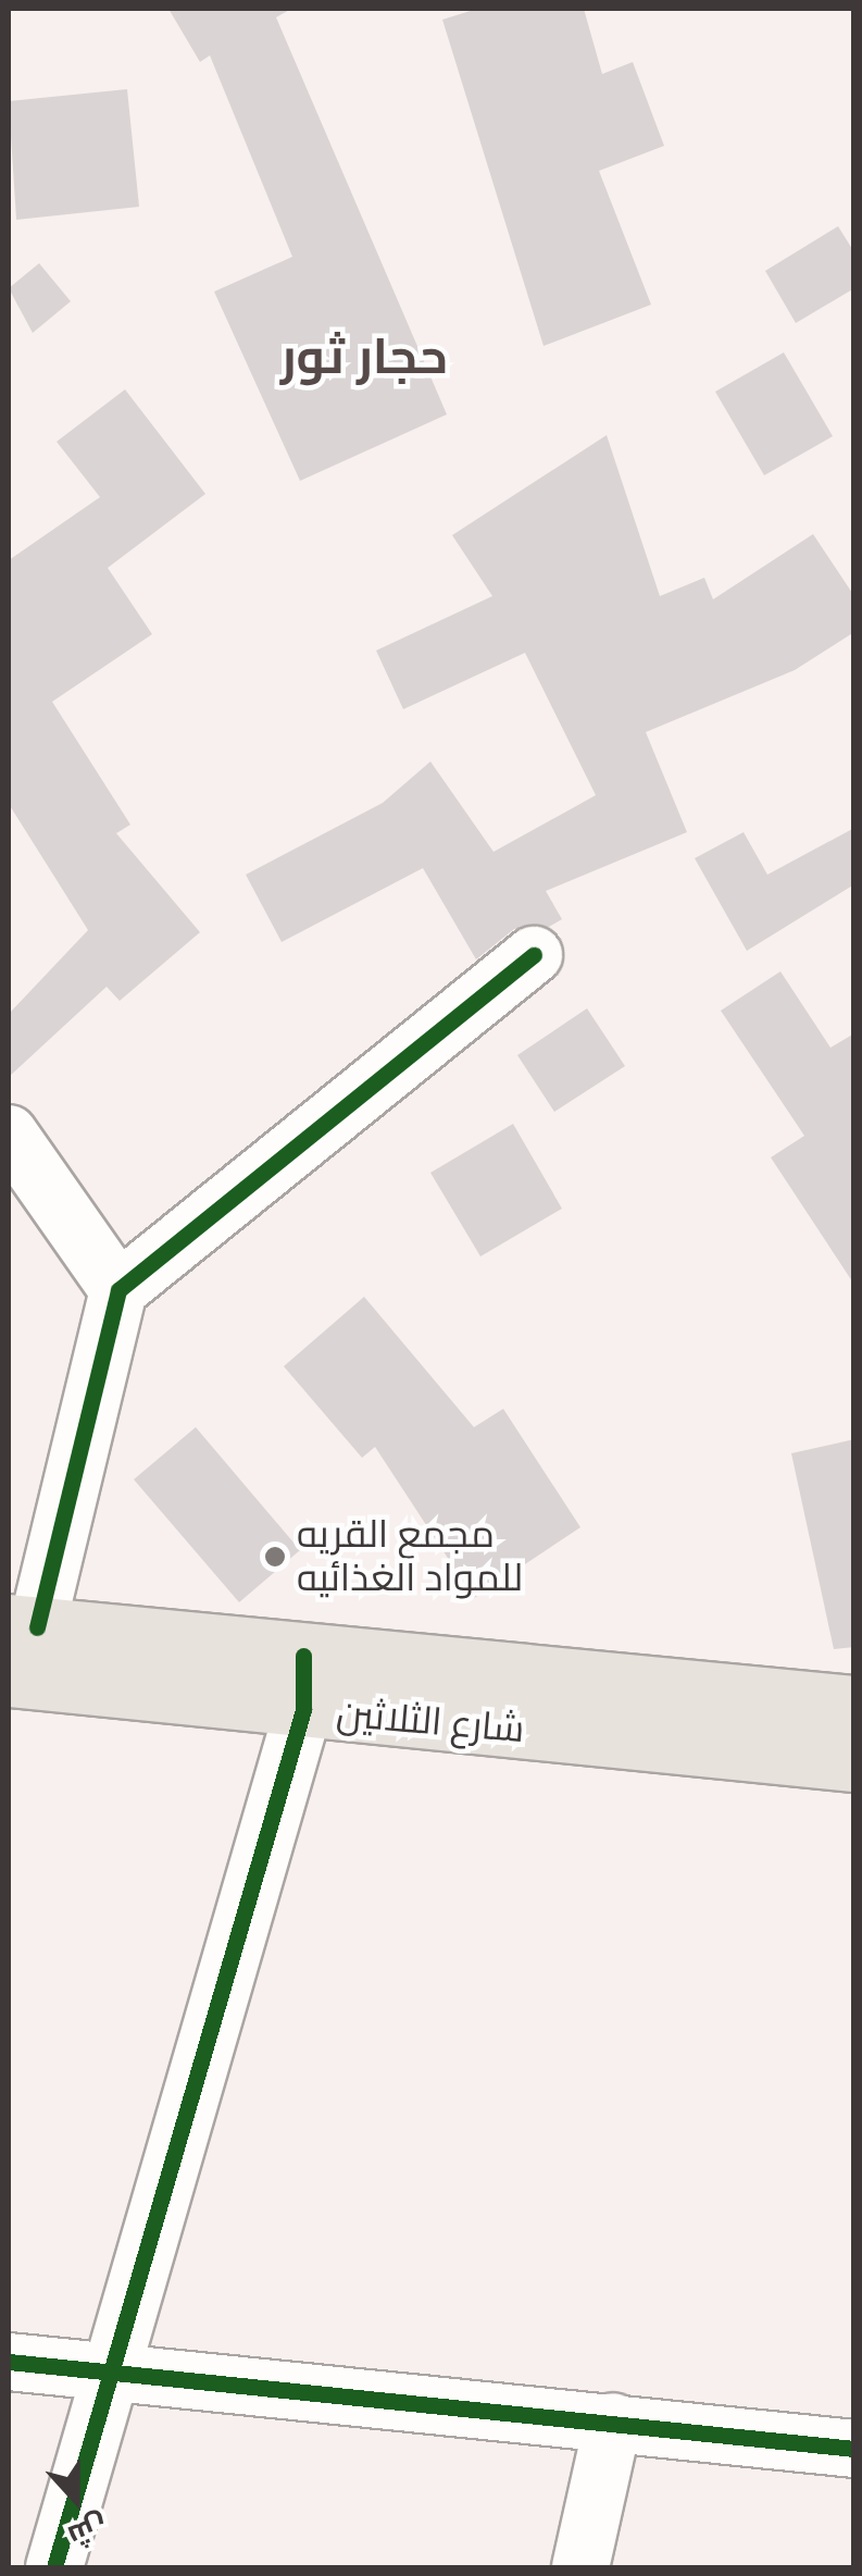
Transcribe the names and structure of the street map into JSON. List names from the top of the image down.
{
  "streets": {
    "main road": ["شارع الثلاثين"]
  },
  "districts": ["حجار ثور"],
  "places": ["مجمع القريه للمواد الغذائيه"],
  "north": "bottom"
}
